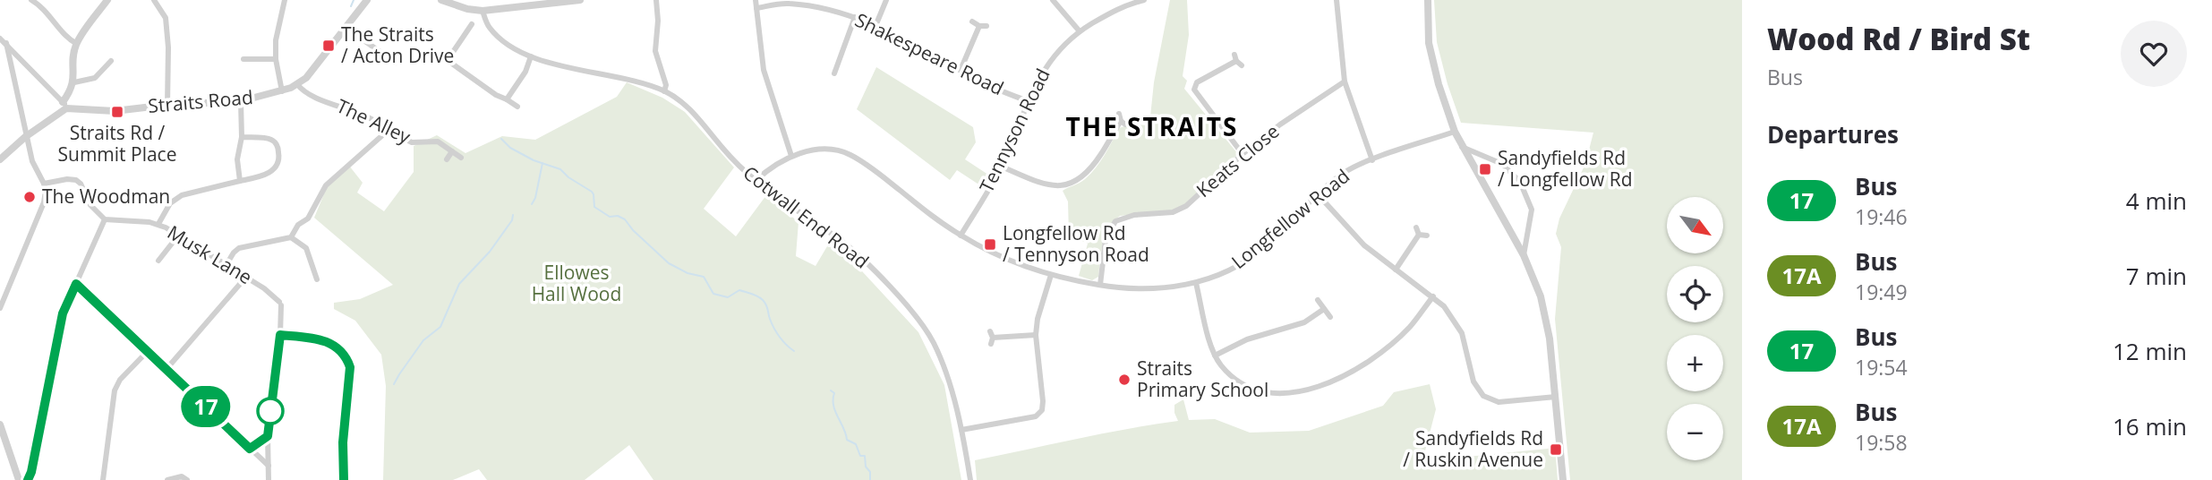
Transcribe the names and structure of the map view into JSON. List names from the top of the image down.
{
  "streets": {
    "street": [
      "Shakespeare Road",
      "Straits Road",
      "The Alley",
      "Tennyson Road",
      "Keats Close",
      "Cotwall End Road",
      "Longfellow Road",
      "Musk Lane"
    ]
  },
  "crossings": [
    ["Shakespeare Road", "Tennyson Road"],
    ["Straits Road", "The Alley"],
    ["Tennyson Road", "Longfellow Road"],
    ["Keats Close", "Longfellow Road"],
    ["Cotwall End Road", "Longfellow Road"]
  ],
  "districts": ["THE STRAITS"],
  "parks": ["Ellowes Hall Wood"],
  "places": {
    "transit": [
      "The Straits / Acton Drive",
      "Straits Rd / Summit Place",
      "Sandyfields Rd / Longfellow Rd",
      "Longfellow Rd / Tennyson Road",
      "Sandyfields Rd / Ruskin Avenue"
    ],
    "other": ["The Woodman", "Straits Primary School"]
  },
  "lines": ["bus line 17"],
  "north": "bottom right",
  "page": {
    "on_map": "17",
    "heading": [
      ["Wood Rd / Bird St", "Bus"],
      "Departures"
    ],
    "list": [
      {
        "mark": "17",
        "name": "Bus",
        "note": "19:46",
        "value": "4 min"
      },
      {
        "mark": "17A",
        "name": "Bus",
        "note": "19:49",
        "value": "7 min"
      },
      {
        "mark": "17",
        "name": "Bus",
        "note": "19:54",
        "value": "12 min"
      },
      {
        "mark": "17A",
        "name": "Bus",
        "note": "19:58",
        "value": "16 min"
      }
    ],
    "map_buttons": ["+", "−"]
  }
}
